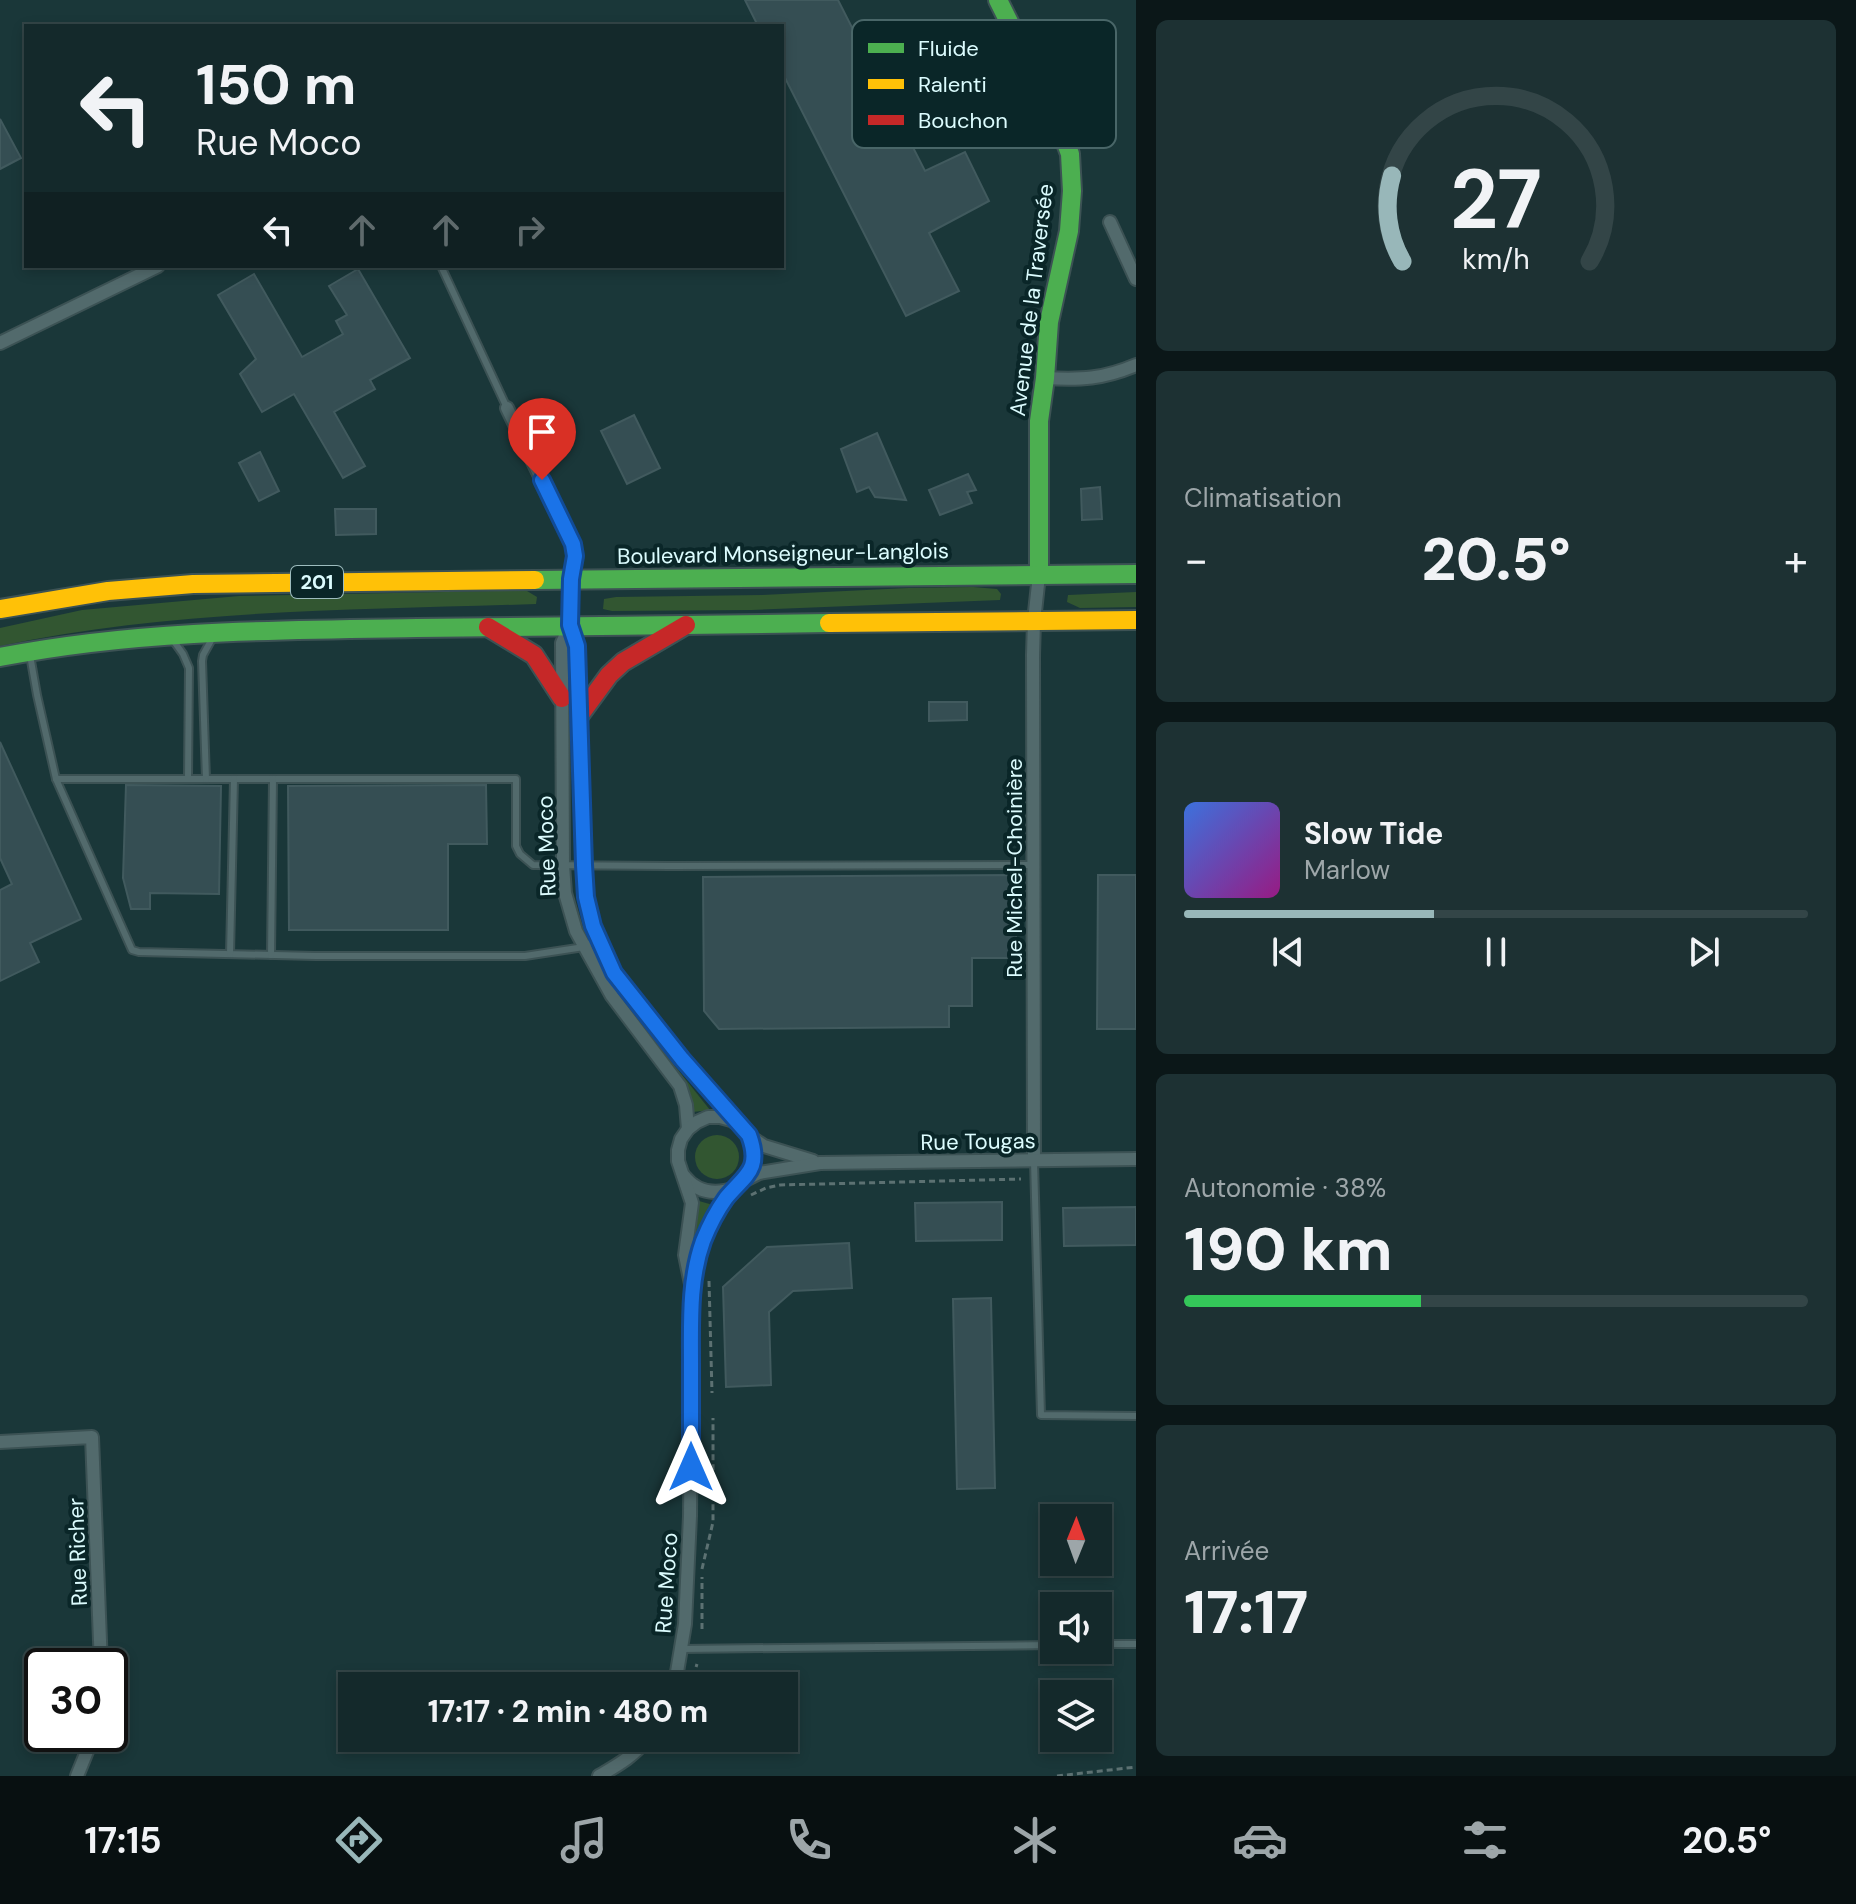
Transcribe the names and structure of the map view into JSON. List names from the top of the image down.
{
  "streets": {
    "main road": ["Avenue de la Traversée", "Boulevard Monseigneur-Langlois", "201"],
    "street": [
      "Rue Moco",
      "Rue Michel-Choinière",
      "Rue Tougas",
      "Rue Richer"
    ]
  },
  "crossings": [
    ["Avenue de la Traversée", "Boulevard Monseigneur-Langlois"],
    ["Avenue de la Traversée", "Rue Michel-Choinière"],
    ["Boulevard Monseigneur-Langlois", "Rue Moco"],
    ["Boulevard Monseigneur-Langlois", "Rue Michel-Choinière"],
    ["201", "Rue Moco"],
    ["201", "Rue Michel-Choinière"],
    ["Rue Moco", "Rue Tougas"],
    ["Rue Michel-Choinière", "Rue Tougas"]
  ],
  "legend": ["Fluide", "Ralenti", "Bouchon"],
  "north": "top",
  "page": {
    "turn": ["150 m", "Rue Moco"],
    "tile": [
      "Climatisation",
      ["Autonomie · 38%", "190 km"],
      ["Arrivée", "17:17"]
    ],
    "heat": ["−", "20.5°", "+"],
    "song": ["Slow Tide", "Marlow"],
    "limit": "30",
    "trip": "17:17 · 2 min · 480 m",
    "tabs": ["17:15", "20.5°"],
    "gauge": ["27", "km/h"]
  }
}
